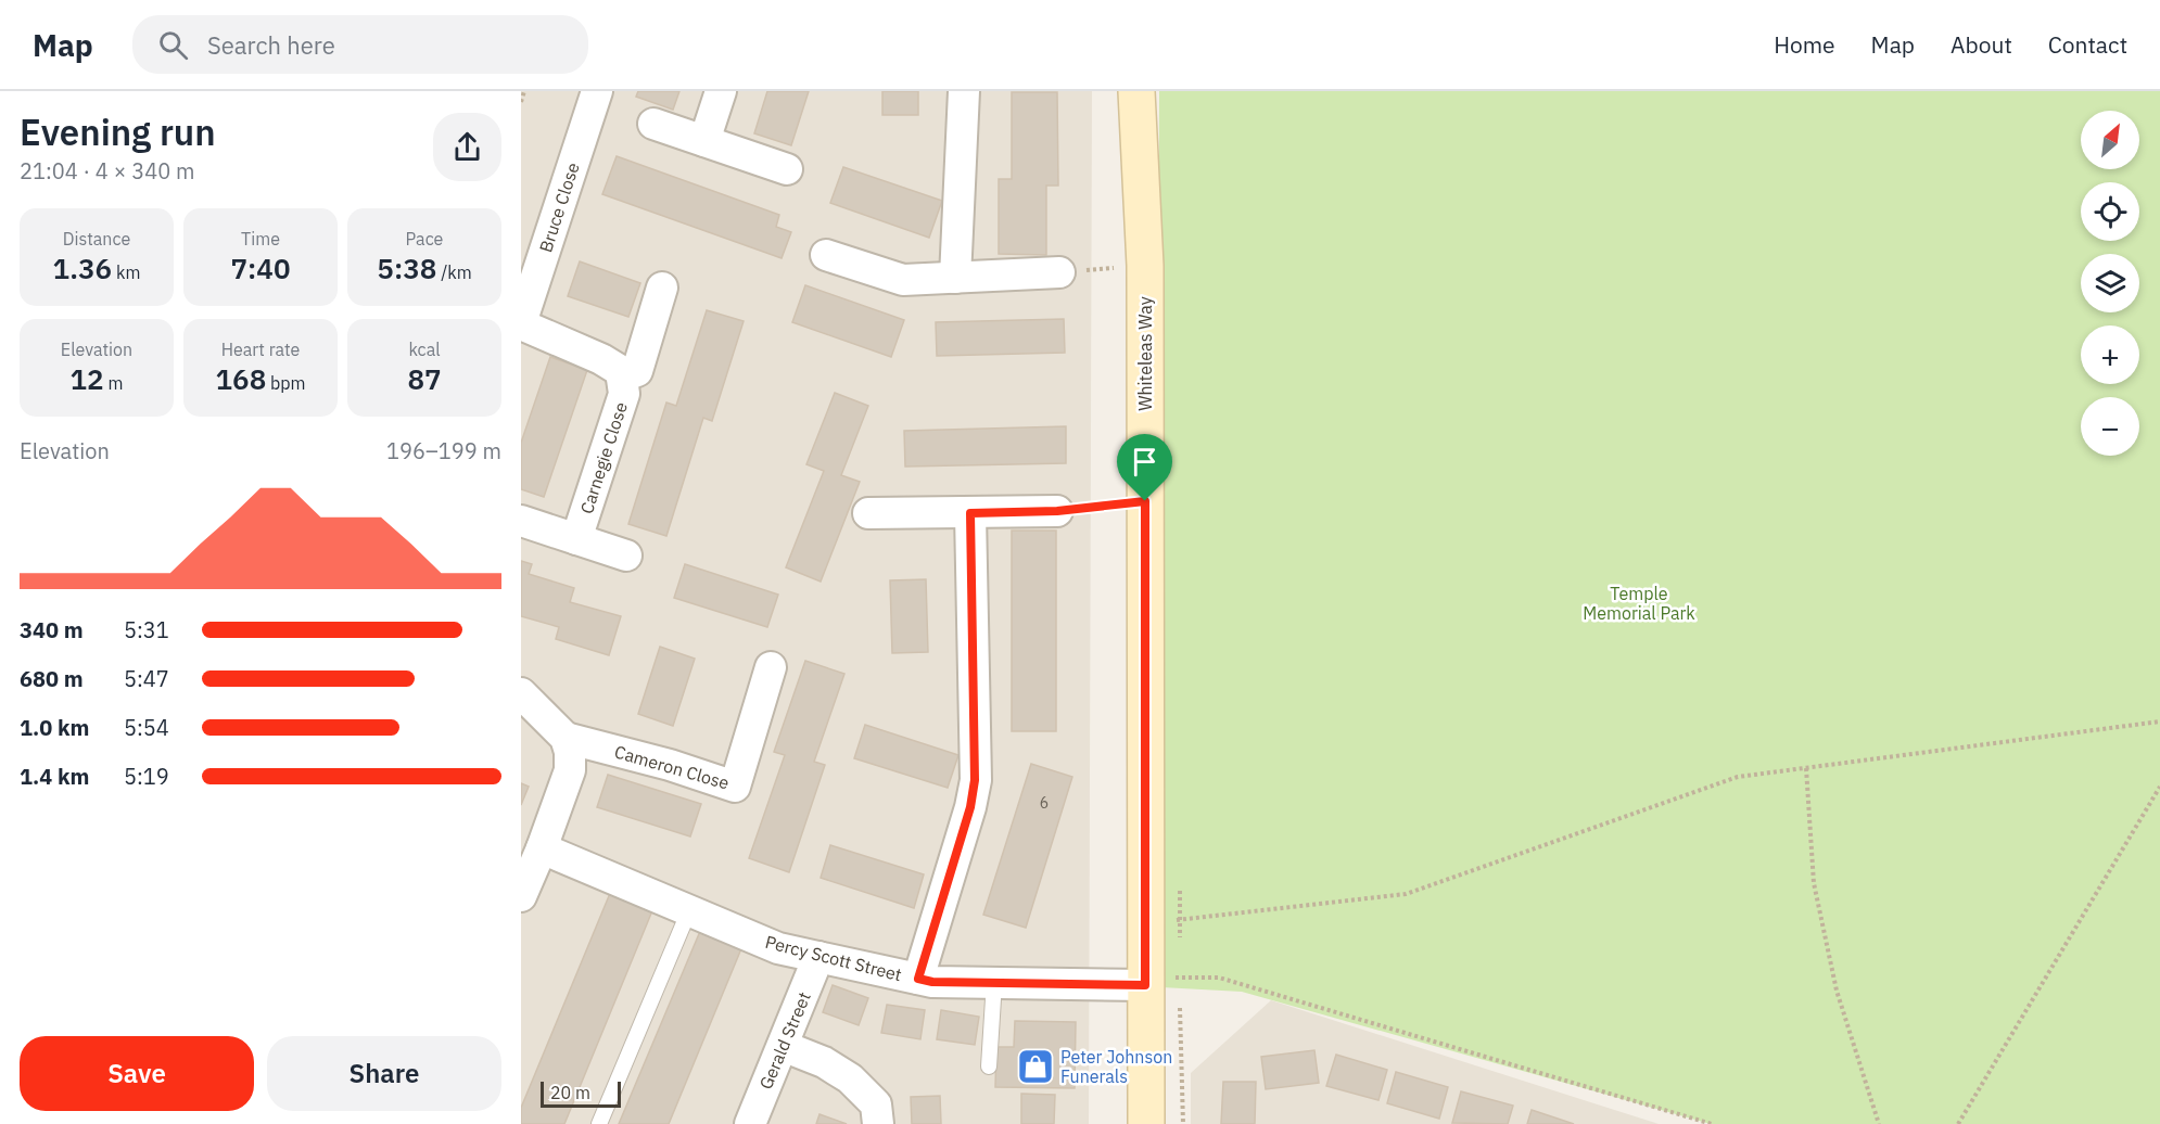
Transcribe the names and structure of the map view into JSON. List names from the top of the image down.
{
  "streets": {
    "main road": ["Whiteleas Way"],
    "street": [
      "Bruce Close",
      "Carnegie Close",
      "Cameron Close",
      "Percy Scott Street",
      "Gerald Street"
    ]
  },
  "crossings": [
    ["Bruce Close", "Carnegie Close"],
    ["Whiteleas Way", "Percy Scott Street"],
    ["Percy Scott Street", "Gerald Street"]
  ],
  "parks": ["Temple Memorial Park"],
  "places": {
    "shop": ["Peter Johnson Funerals"]
  },
  "house_numbers": ["6"],
  "scale_bar": "20 m",
  "north": "top right",
  "page": {
    "header": "Map",
    "search": "Search here",
    "nav": [
      "Home",
      "Map",
      "About",
      "Contact"
    ],
    "heading": ["Evening run", "21:04 · 4 × 340 m"],
    "map_buttons": ["+", "−"],
    "stats": [
      ["Distance", "1.36 km"],
      ["Time", "7:40"],
      ["Pace", "5:38 /km"],
      ["Elevation", "12 m"],
      ["Heart rate", "168 bpm"],
      ["kcal", "87"]
    ],
    "chart": ["Elevation", "196–199 m"],
    "list": [
      {
        "name": "340 m",
        "note": "5:31"
      },
      {
        "name": "680 m",
        "note": "5:47"
      },
      {
        "name": "1.0 km",
        "note": "5:54"
      },
      {
        "name": "1.4 km",
        "note": "5:19"
      }
    ],
    "buttons": ["Save", "Share"],
    "scale": "20 m"
  }
}
